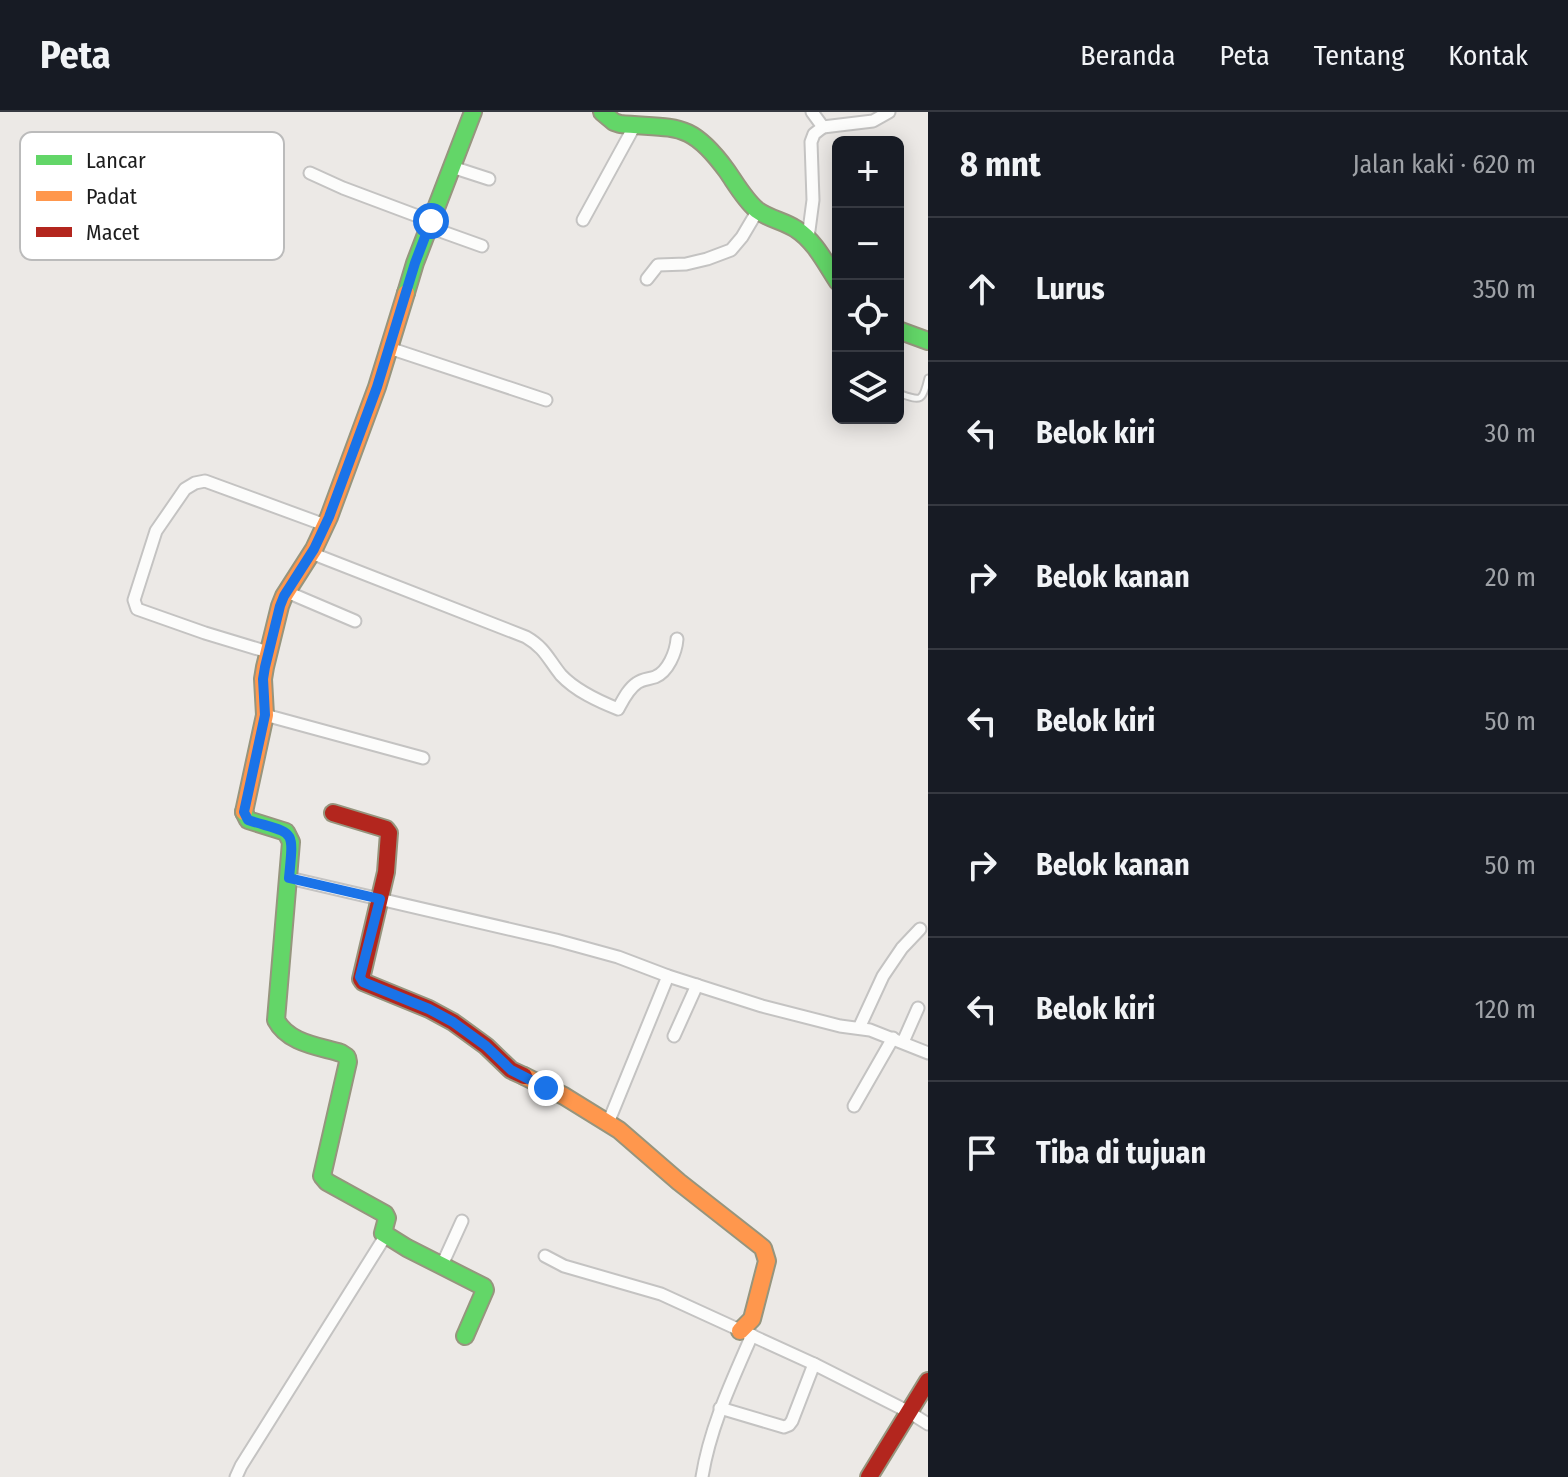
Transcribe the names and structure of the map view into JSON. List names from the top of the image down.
{
  "legend": ["Lancar", "Padat", "Macet"],
  "page": {
    "header": "Peta",
    "nav": [
      "Beranda",
      "Peta",
      "Tentang",
      "Kontak"
    ],
    "heading": ["8 mnt", "Jalan kaki · 620 m"],
    "map_buttons": ["+", "−"],
    "list": [
      ["Lurus", "350 m"],
      ["Belok kiri", "30 m"],
      ["Belok kanan", "20 m"],
      ["Belok kiri", "50 m"],
      ["Belok kanan", "50 m"],
      ["Belok kiri", "120 m"],
      "Tiba di tujuan"
    ]
  }
}
